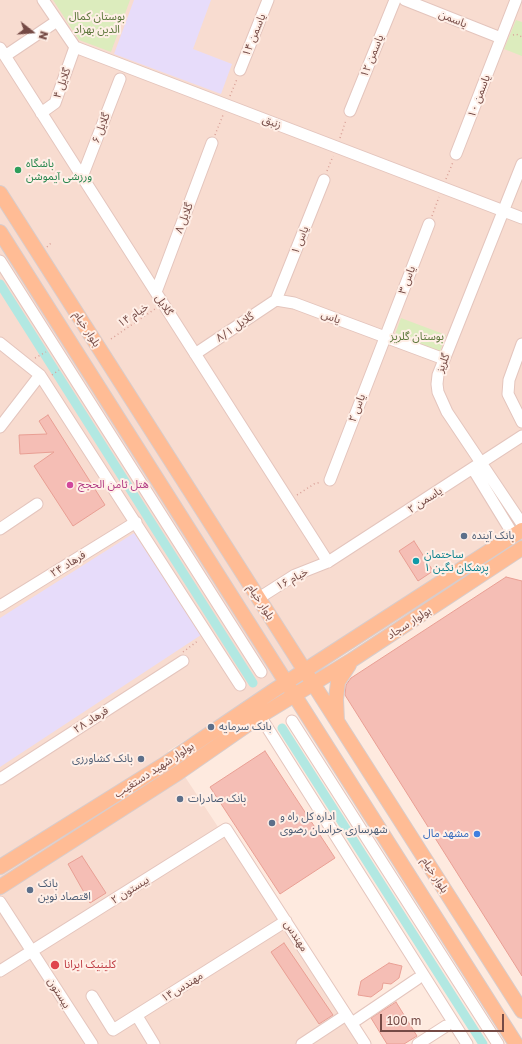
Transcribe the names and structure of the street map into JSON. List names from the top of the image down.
{
  "streets": {
    "main road": ["بلوار خیام", "بولوار سجاد", "بولوار شهید دستغیب"],
    "street": [
      "یاسمن",
      "یاسمن ۱۴",
      "یاسمن ۱۲",
      "گلایل ۴",
      "یاسمن ۱۰",
      "زنبق",
      "گلایل ۶",
      "گلایل ۸",
      "یاس ۱",
      "یاس ۳",
      "گلایل",
      "یاس",
      "گلایل ۸/۱",
      "گلریز",
      "یاس ۲",
      "یاسمن ۲",
      "فرهاد ۲۴",
      "خیام ۱۶",
      "فرهاد ۲۸",
      "بیستون ۲",
      "مهندس",
      "مهندس۱۴",
      "بیستون"
    ],
    "path": ["خیام ۱۴"]
  },
  "crossings": [
    ["یاسمن", "یاسمن ۱۰"],
    ["گلایل ۴", "زنبق"],
    ["گلایل ۴", "گلایل"],
    ["زنبق", "گلریز"],
    ["گلایل ۶", "گلایل"],
    ["گلایل ۸", "گلایل"],
    ["یاس ۱", "یاس"],
    ["یاس ۱", "گلایل ۸/۱"],
    ["یاس ۳", "یاس"],
    ["یاس ۳", "یاس ۲"],
    ["گلایل", "خیام ۱۴"],
    ["گلایل", "گلایل ۸/۱"],
    ["گلایل", "یاسمن ۲"],
    ["گلایل", "خیام ۱۶"],
    ["یاس", "گلایل ۸/۱"],
    ["یاس", "گلریز"],
    ["یاس", "یاس ۲"],
    ["بلوار خیام", "خیام ۱۶"],
    ["بلوار خیام", "بولوار سجاد"],
    ["بلوار خیام", "بولوار شهید دستغیب"],
    ["گلریز", "یاسمن ۲"],
    ["گلریز", "بولوار سجاد"],
    ["یاسمن ۲", "خیام ۱۶"],
    ["بولوار سجاد", "بولوار شهید دستغیب"],
    ["بیستون ۲", "مهندس"],
    ["بیستون ۲", "بیستون"],
    ["مهندس", "مهندس۱۴"]
  ],
  "parks": ["بوستان کمال الدین بهزاد", "بوستان گلریز"],
  "places": [
    "باشگاه ورزشی آیموشن",
    "هتل ثامن الحجج",
    "بانک آینده",
    "ساختمان پزشکان نگین ۱",
    "بانک سرمایه",
    "بانک کشاورزی",
    "بانک صادرات",
    "اداره کل راه و شهرسازی خراسان رضوی",
    "مشهد مال",
    "بانک اقتصاد نوین",
    "کلینیک ایرانا"
  ],
  "scale_bar": "100 m",
  "north": "right"
}
